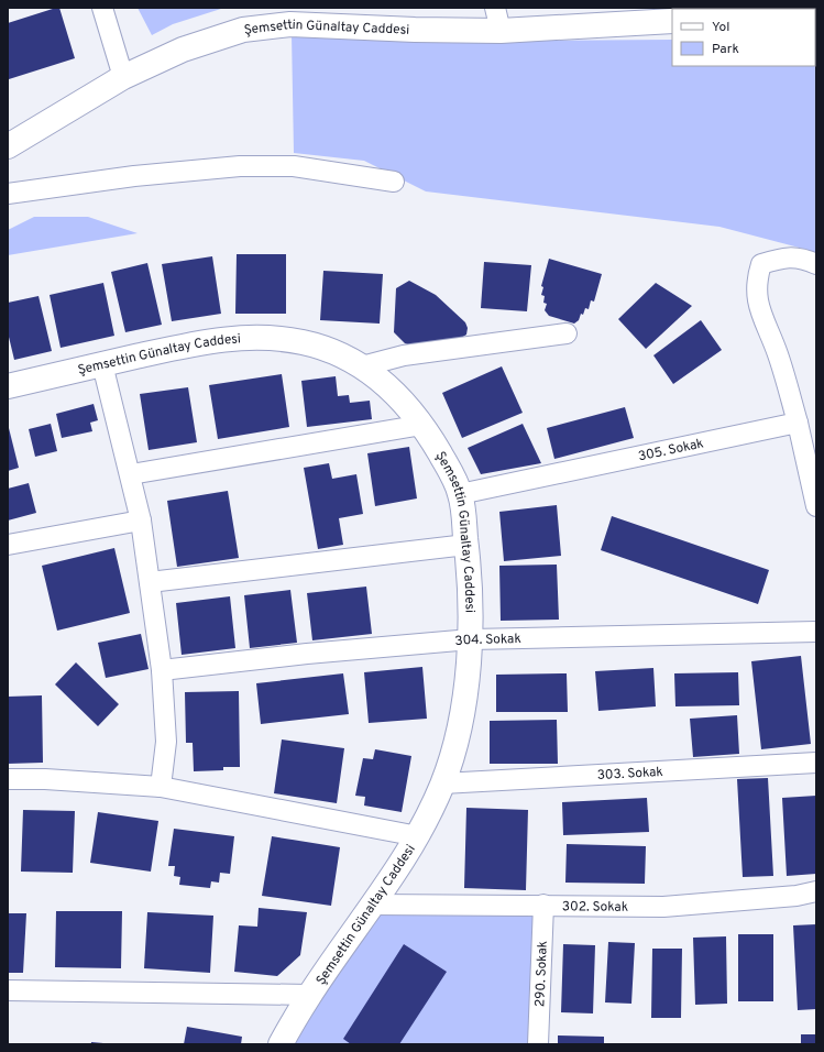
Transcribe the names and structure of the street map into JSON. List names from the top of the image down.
{
  "streets": {
    "street": [
      "Şemsettin Günaltay Caddesi",
      "305. Sokak",
      "304. Sokak",
      "303. Sokak",
      "302. Sokak",
      "290. Sokak"
    ]
  },
  "crossings": [
    ["Şemsettin Günaltay Caddesi", "305. Sokak"],
    ["Şemsettin Günaltay Caddesi", "304. Sokak"],
    ["Şemsettin Günaltay Caddesi", "303. Sokak"],
    ["Şemsettin Günaltay Caddesi", "302. Sokak"],
    ["302. Sokak", "290. Sokak"]
  ],
  "legend": ["Yol", "Park"]
}
